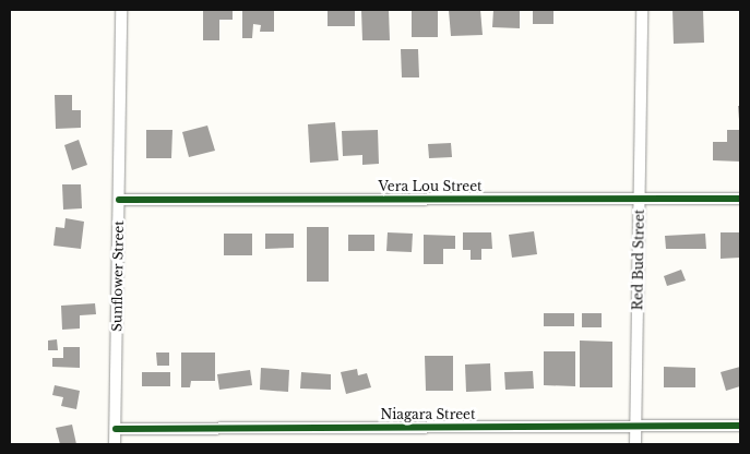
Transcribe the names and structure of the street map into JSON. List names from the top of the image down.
{
  "streets": {
    "street": [
      "Vera Lou Street",
      "Red Bud Street",
      "Sunflower Street",
      "Niagara Street"
    ]
  },
  "crossings": [
    ["Vera Lou Street", "Red Bud Street"],
    ["Vera Lou Street", "Sunflower Street"],
    ["Red Bud Street", "Niagara Street"],
    ["Sunflower Street", "Niagara Street"]
  ]
}
